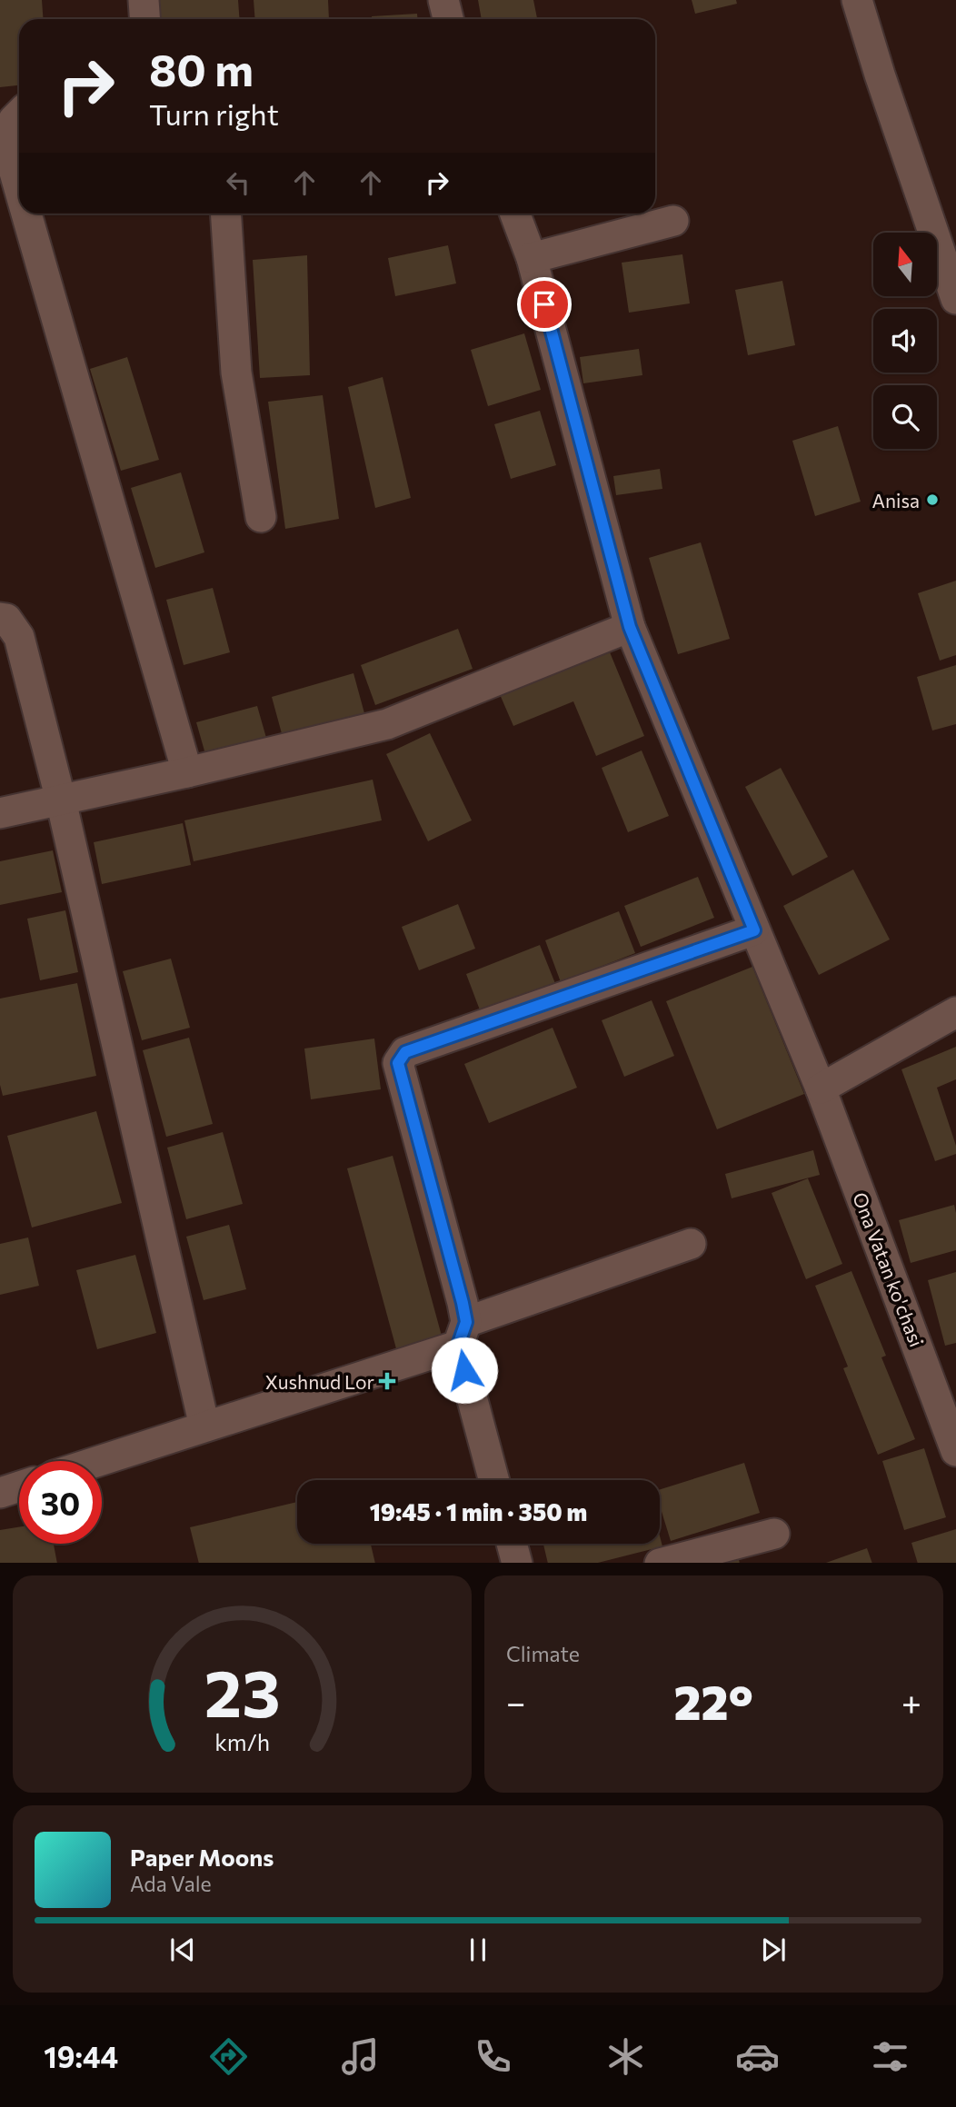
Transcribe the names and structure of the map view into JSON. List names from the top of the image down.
{
  "streets": {
    "street": ["Ona Vatan ko'chasi"]
  },
  "places": {
    "other": ["Anisa"],
    "health": ["Xushnud Lor"]
  },
  "north": "top",
  "page": {
    "turn": ["80 m", "Turn right"],
    "limit": "30",
    "trip": "19:45 · 1 min · 350 m",
    "tile": "Climate",
    "heat": ["−", "22°", "+"],
    "song": ["Paper Moons", "Ada Vale"],
    "tabs": "19:44",
    "gauge": ["23", "km/h"]
  }
}
